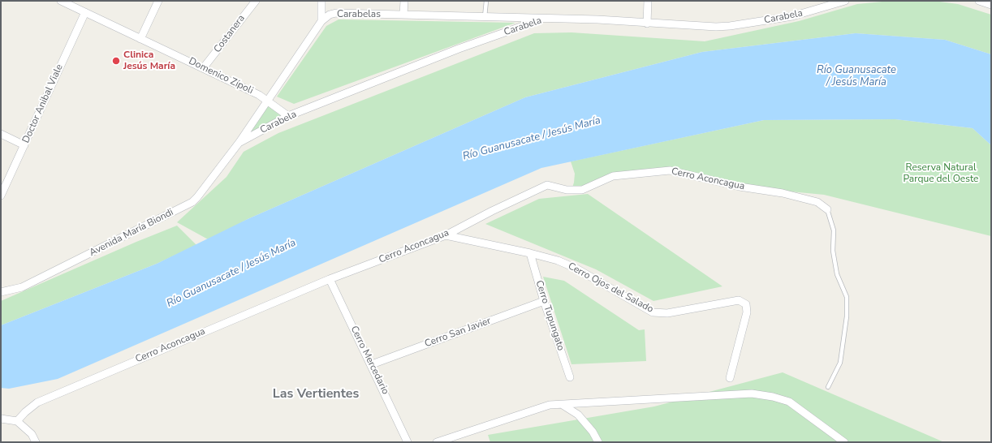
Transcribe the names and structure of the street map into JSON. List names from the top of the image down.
{
  "streets": {
    "street": [
      "Carabelas",
      "Carabela",
      "Costanera",
      "Domenico Zípoli",
      "Doctor Anibal Viale",
      "Cerro Aconcagua",
      "Avenida María Biondi",
      "Cerro Ojos del Salado",
      "Cerro Tupungato",
      "Cerro San Javier",
      "Cerro Mercedario"
    ]
  },
  "crossings": [
    ["Carabelas", "Carabela"],
    ["Carabelas", "Domenico Zípoli"],
    ["Carabelas", "Avenida María Biondi"],
    ["Carabela", "Domenico Zípoli"],
    ["Carabela", "Avenida María Biondi"],
    ["Costanera", "Domenico Zípoli"],
    ["Domenico Zípoli", "Doctor Anibal Viale"],
    ["Cerro Aconcagua", "Cerro Ojos del Salado"],
    ["Cerro Aconcagua", "Cerro Mercedario"],
    ["Cerro Ojos del Salado", "Cerro Tupungato"],
    ["Cerro Tupungato", "Cerro San Javier"],
    ["Cerro San Javier", "Cerro Mercedario"]
  ],
  "districts": ["Las Vertientes"],
  "water": ["Río Guanusacate / Jesús María"],
  "parks": ["Reserva Natural Parque del Oeste"],
  "places": ["Clinica Jesús María"]
}
